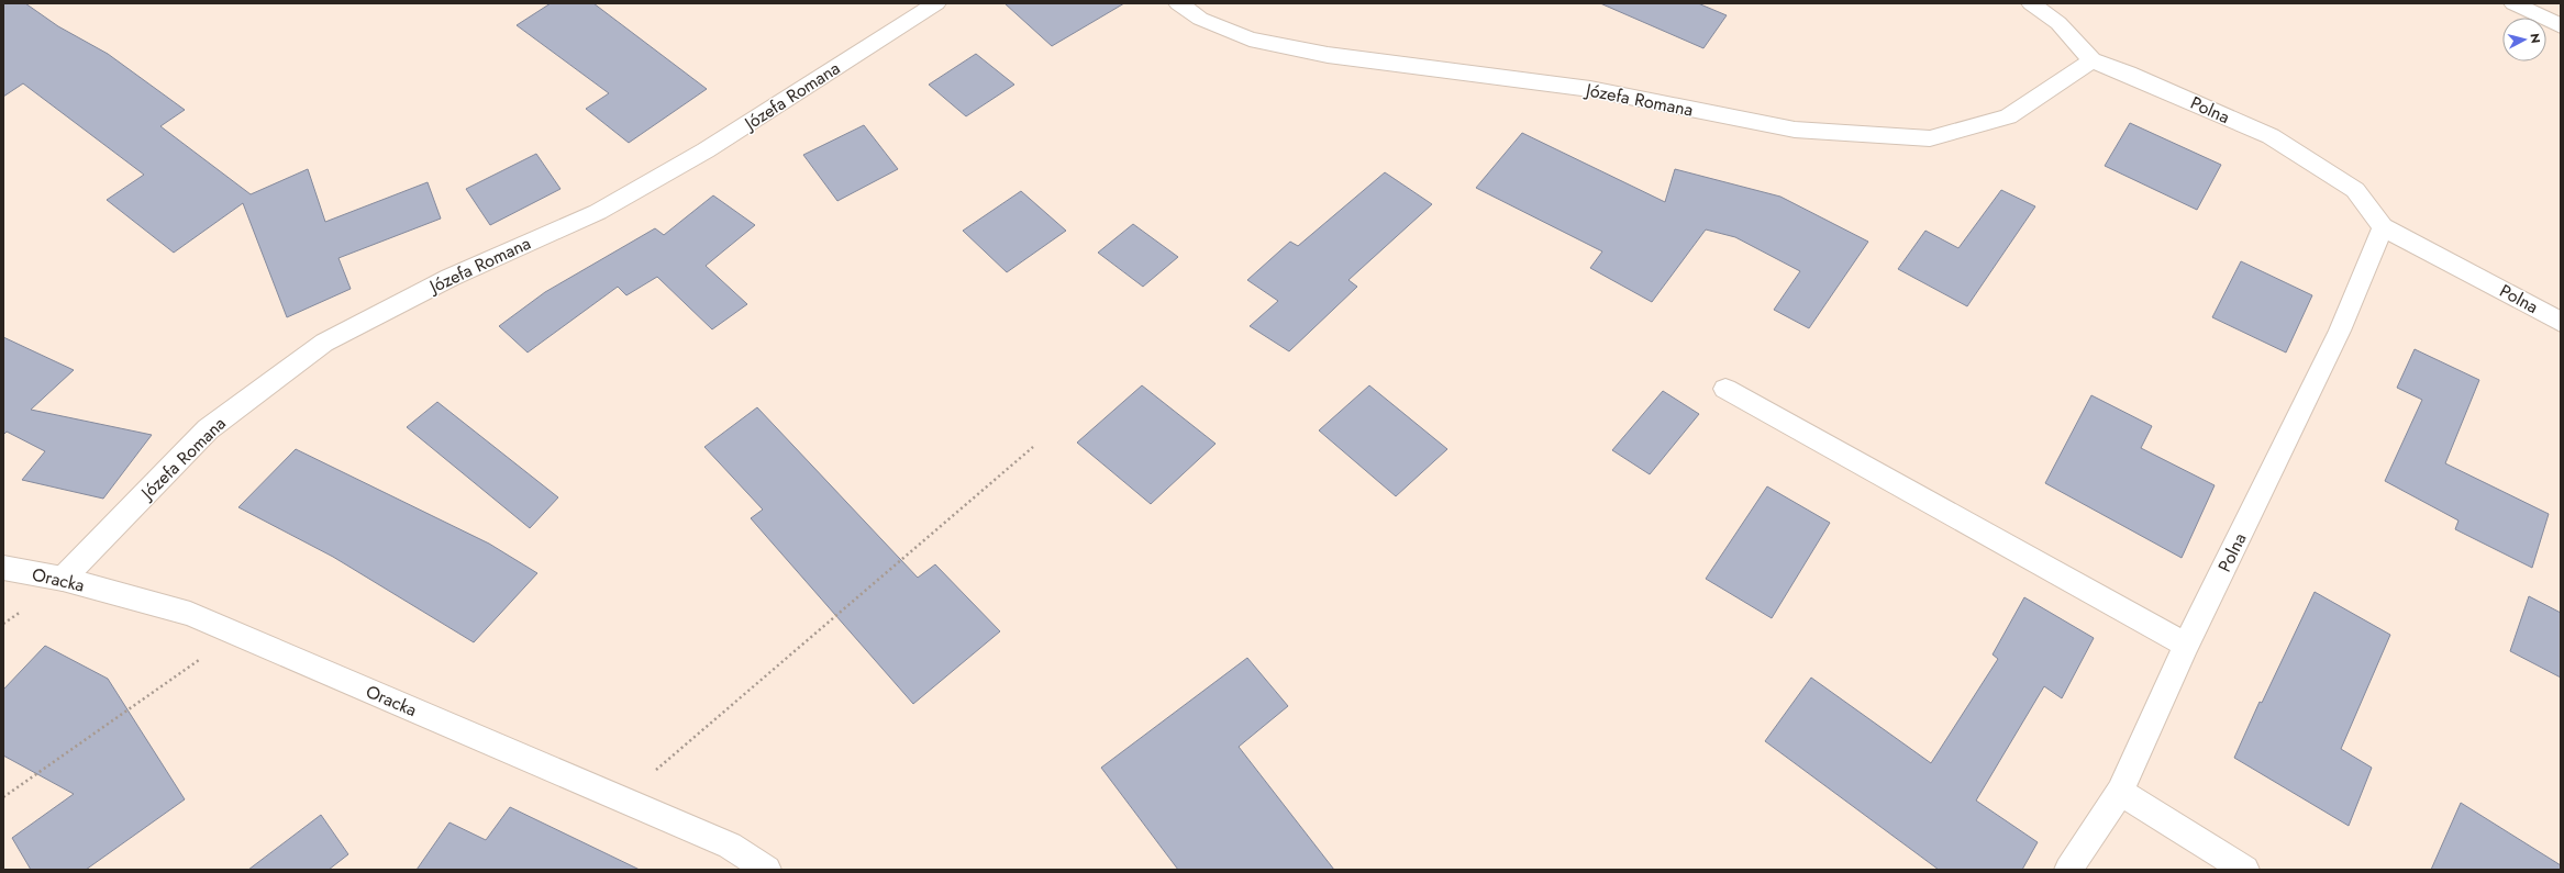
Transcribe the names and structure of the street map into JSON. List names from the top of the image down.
{
  "streets": {
    "street": ["Józefa Romana", "Polna", "Oracka"]
  },
  "crossings": [
    ["Józefa Romana", "Polna"],
    ["Józefa Romana", "Oracka"]
  ],
  "north": "right"
}
